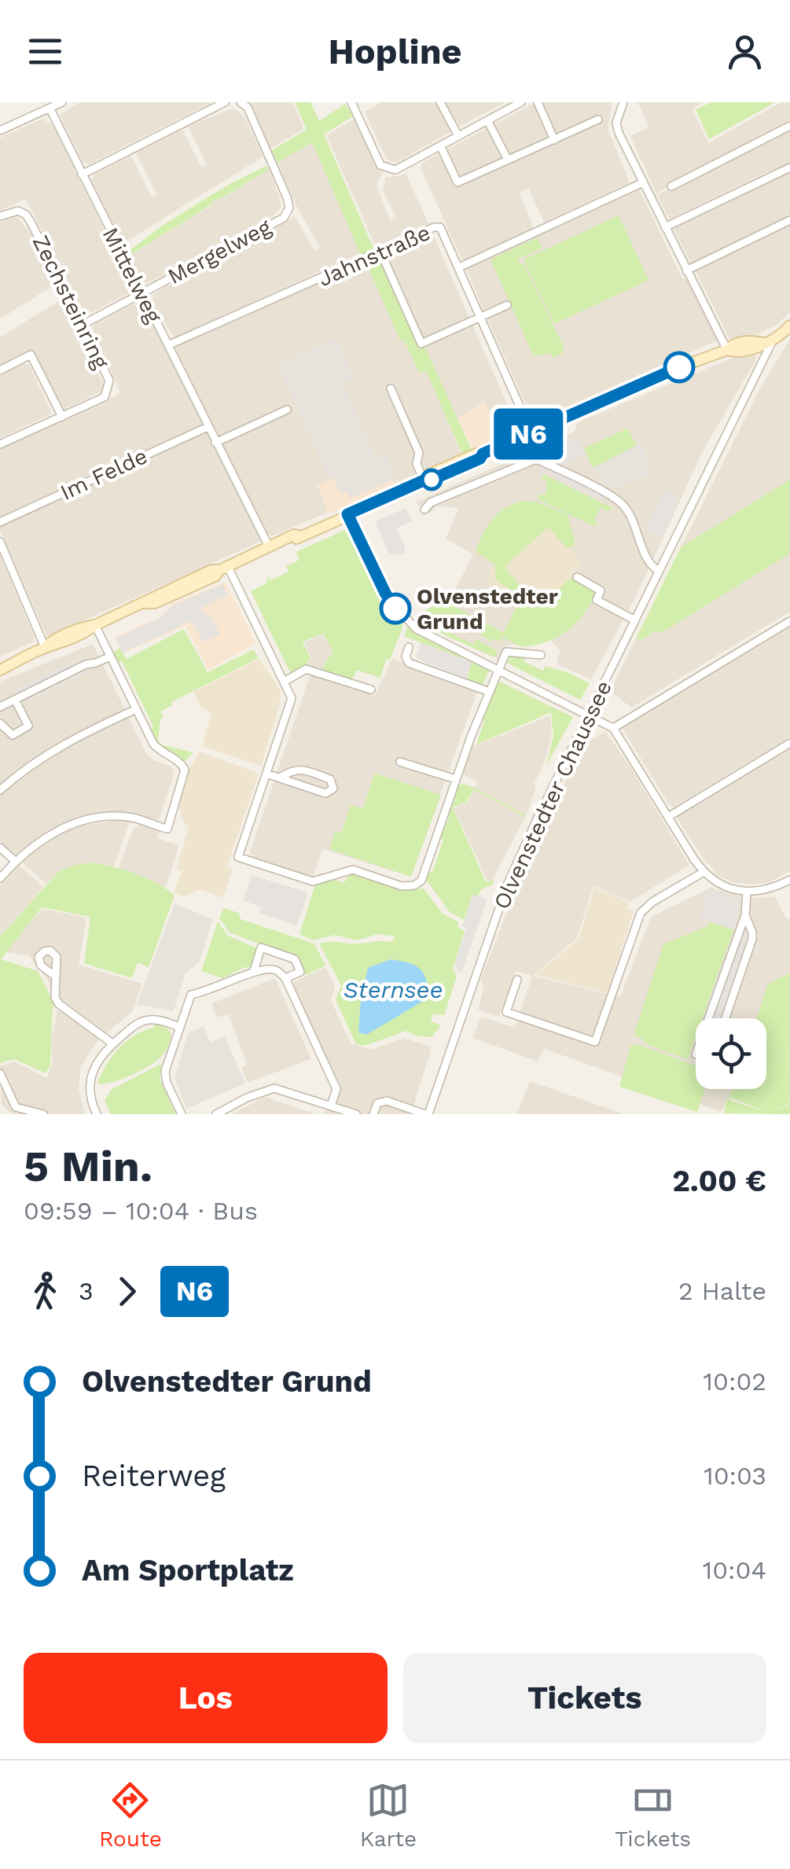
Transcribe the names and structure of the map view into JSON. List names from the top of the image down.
{
  "streets": {
    "street": [
      "Mergelweg",
      "Jahnstraße",
      "Mittelweg",
      "Zechsteinring",
      "Im Felde",
      "Olvenstedter Chaussee"
    ]
  },
  "crossings": [
    ["Mergelweg", "Mittelweg"],
    ["Mergelweg", "Zechsteinring"],
    ["Jahnstraße", "Mittelweg"],
    ["Mittelweg", "Im Felde"]
  ],
  "water": ["Sternsee"],
  "places": ["Olvenstedter Grund"],
  "lines": ["bus line N6"],
  "page": {
    "header": "Hopline",
    "on_map": "N6",
    "heading": ["5 Min.", "09:59 – 10:04 · Bus", "2.00 €"],
    "legs": ["3", "N6", "2 Halte"],
    "list": [
      {
        "name": "Olvenstedter Grund",
        "value": "10:02"
      },
      {
        "name": "Reiterweg",
        "value": "10:03"
      },
      {
        "name": "Am Sportplatz",
        "value": "10:04"
      }
    ],
    "buttons": ["Los", "Tickets"],
    "tabs": ["Route", "Karte", "Tickets"]
  }
}
